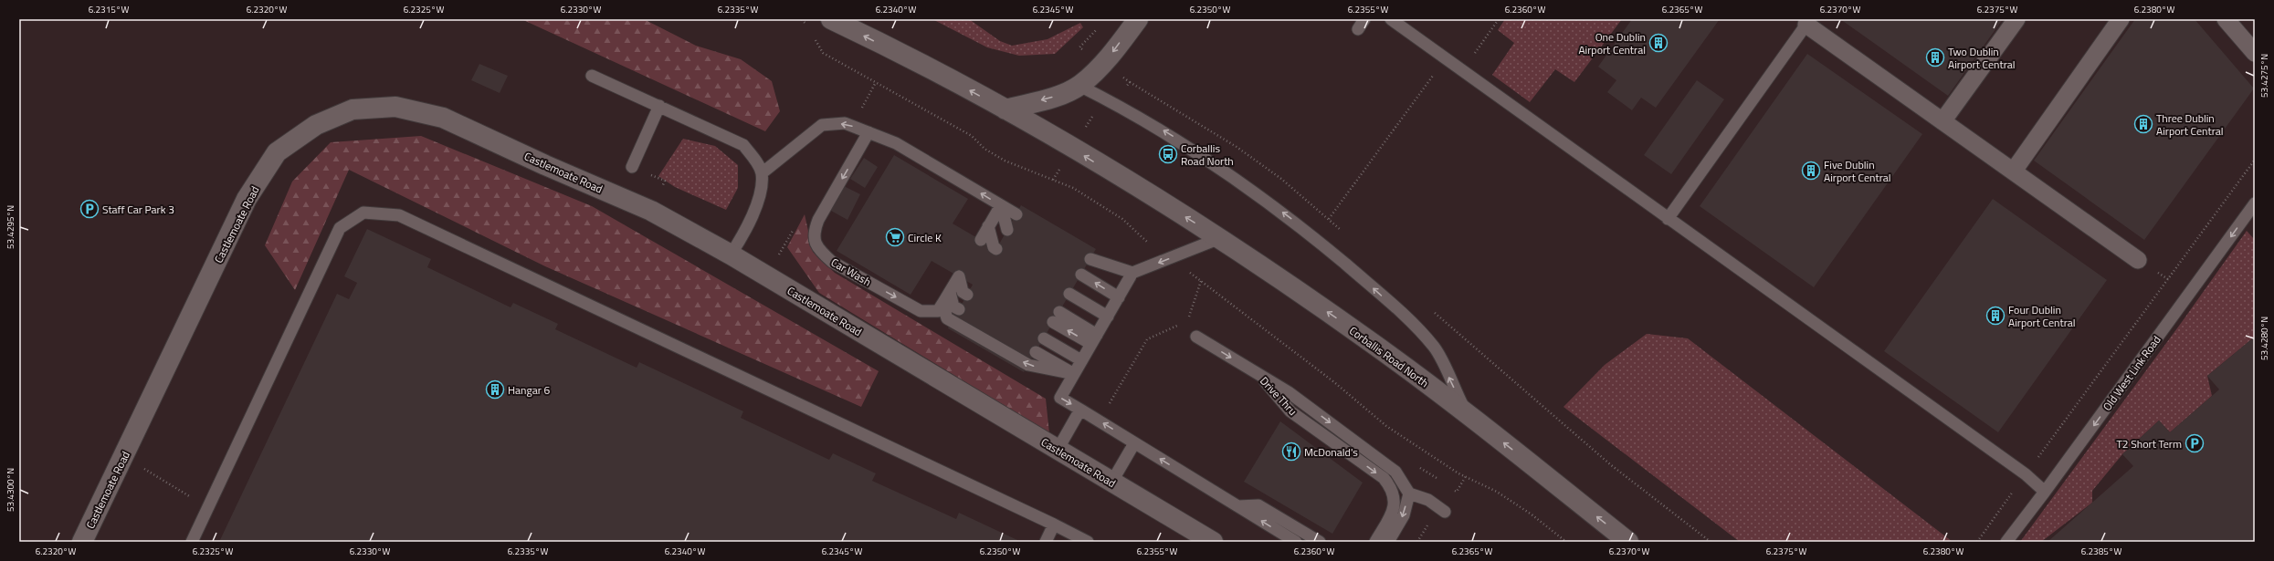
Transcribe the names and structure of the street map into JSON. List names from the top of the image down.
{
  "streets": {
    "street": ["Castlemoate Road", "Corballis Road North"],
    "lane": ["Car Wash", "Old West Link Road", "Drive Thru"]
  },
  "one_way": ["Corballis Road North", "Old West Link Road"],
  "places": {
    "building": [
      "One Dublin Airport Central",
      "Two Dublin Airport Central",
      "Three Dublin Airport Central",
      "Five Dublin Airport Central",
      "Four Dublin Airport Central",
      "Hangar 6"
    ],
    "bus stop": ["Corballis Road North"],
    "parking": ["Staff Car Park 3", "T2 Short Term"],
    "supermarket": ["Circle K"],
    "restaurant": ["McDonald's"]
  },
  "coordinates": [
    "6.2315°W",
    "6.2320°W",
    "6.2325°W",
    "6.2330°W",
    "6.2335°W",
    "6.2340°W",
    "6.2345°W",
    "6.2350°W",
    "6.2355°W",
    "6.2360°W",
    "6.2365°W",
    "6.2370°W",
    "6.2375°W",
    "6.2380°W",
    "53.4275°N",
    "53.4295°N",
    "53.4280°N",
    "53.4300°N",
    "6.2385°W"
  ]
}
